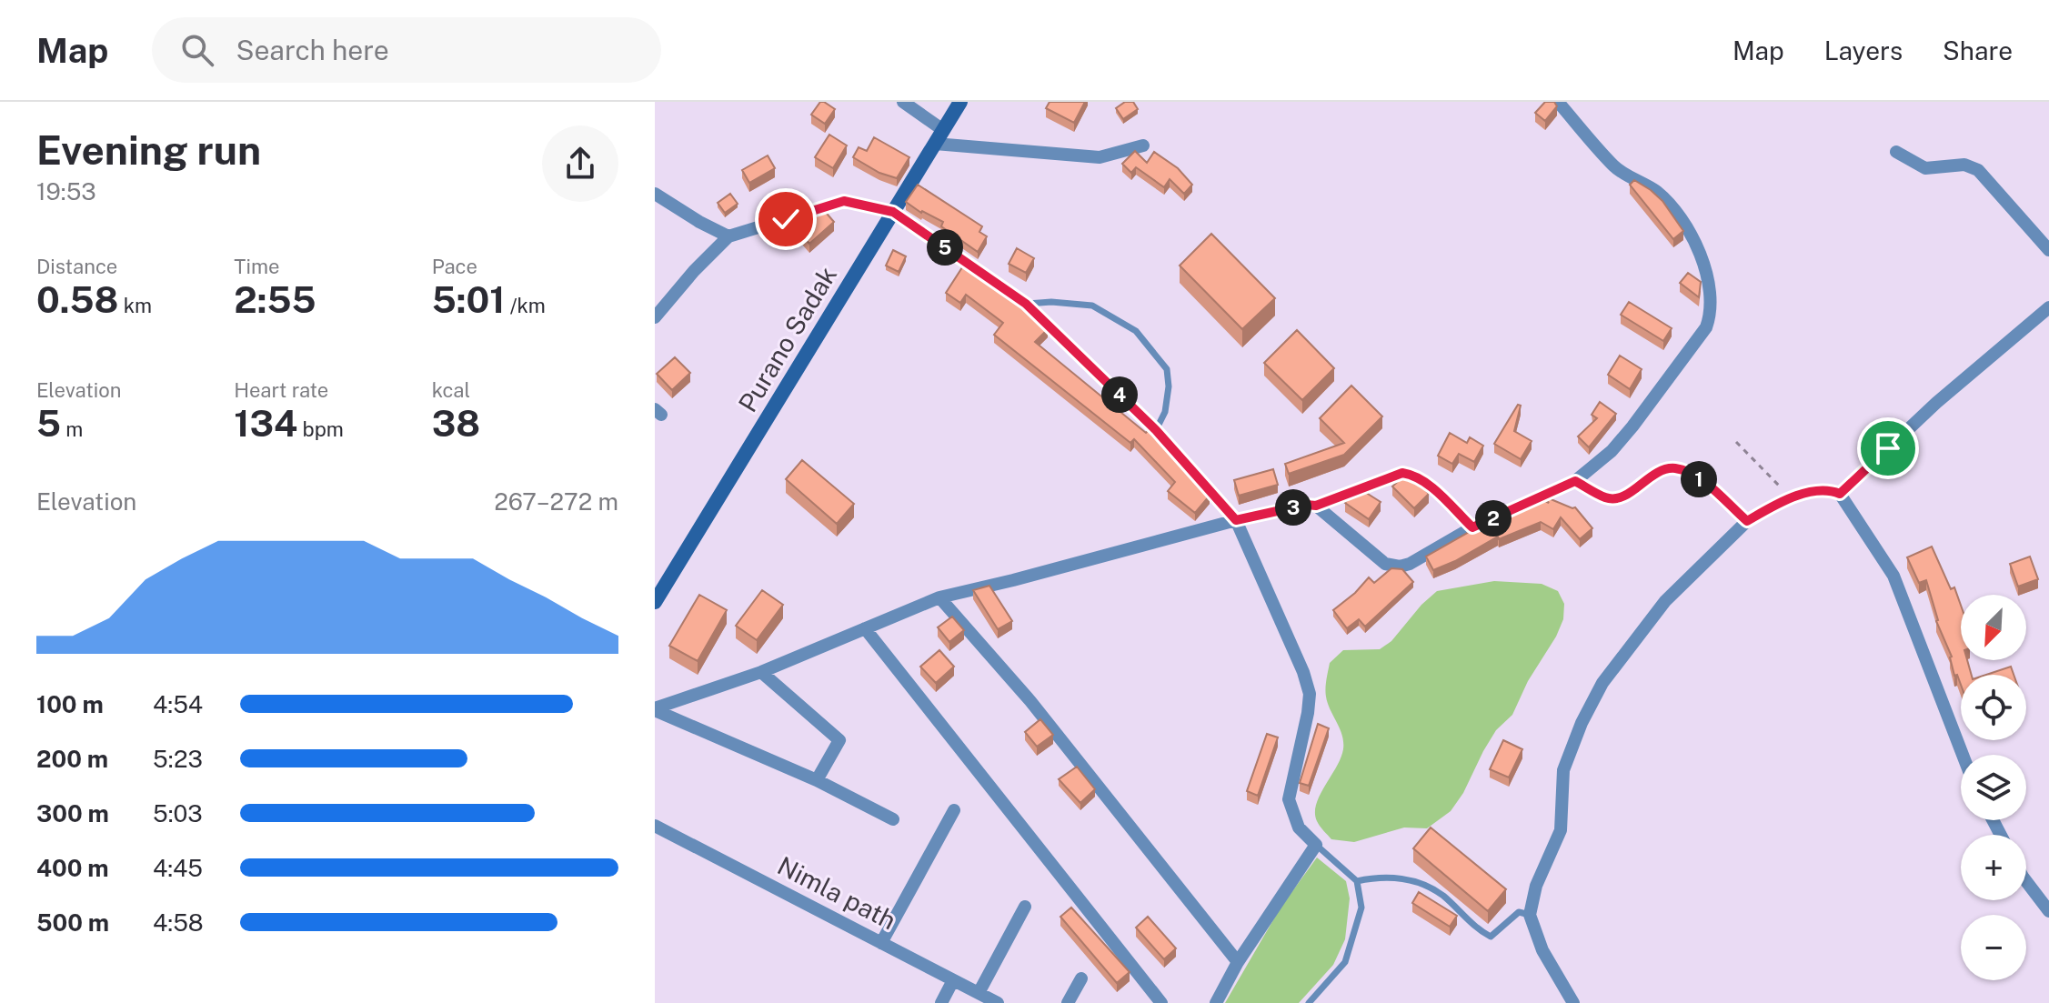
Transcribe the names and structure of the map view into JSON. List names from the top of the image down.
{
  "streets": {
    "main road": ["Purano Sadak"],
    "street": ["Nimla path"]
  },
  "north": "bottom left",
  "page": {
    "header": "Map",
    "search": "Search here",
    "nav": ["Map", "Layers", "Share"],
    "heading": ["Evening run", "19:53"],
    "stats": [
      ["Distance", "0.58 km"],
      ["Time", "2:55"],
      ["Pace", "5:01 /km"],
      ["Elevation", "5 m"],
      ["Heart rate", "134 bpm"],
      ["kcal", "38"]
    ],
    "pins": [
      "5",
      "4",
      "1",
      "3",
      "2"
    ],
    "chart": ["Elevation", "267–272 m"],
    "map_buttons": ["+", "−"],
    "list": [
      {
        "name": "100 m",
        "note": "4:54"
      },
      {
        "name": "200 m",
        "note": "5:23"
      },
      {
        "name": "300 m",
        "note": "5:03"
      },
      {
        "name": "400 m",
        "note": "4:45"
      },
      {
        "name": "500 m",
        "note": "4:58"
      }
    ]
  }
}
